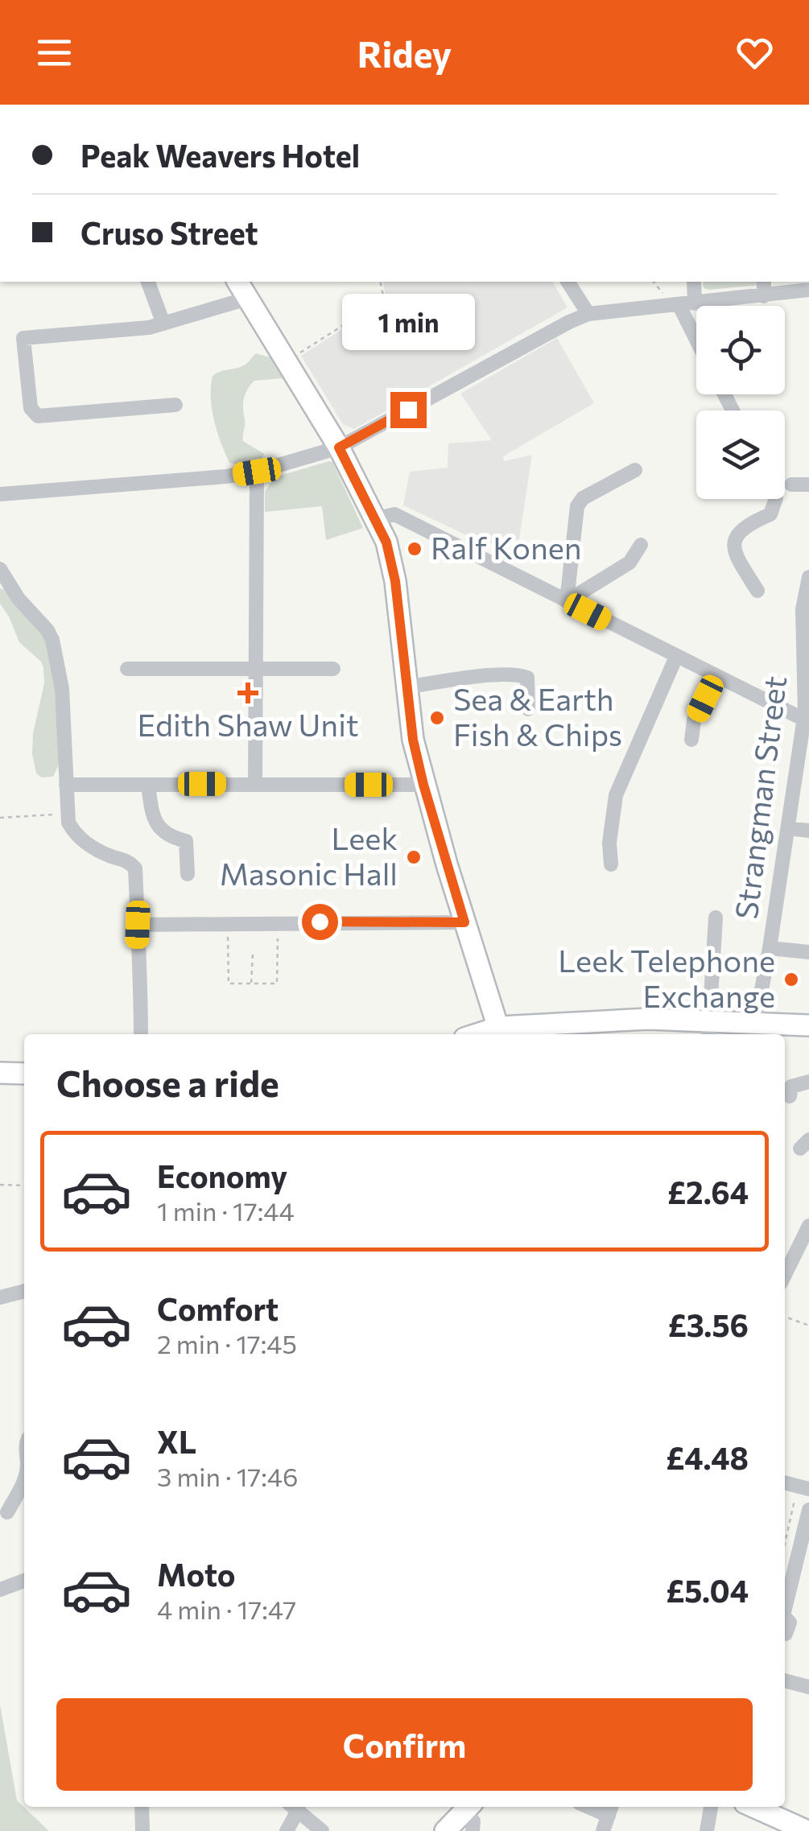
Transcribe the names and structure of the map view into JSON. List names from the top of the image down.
{
  "streets": {
    "street": ["Strangman Street"]
  },
  "places": {
    "other": [
      "Ralf Konen",
      "Sea & Earth Fish & Chips",
      "Leek Masonic Hall",
      "Leek Telephone Exchange"
    ],
    "health": ["Edith Shaw Unit"]
  },
  "page": {
    "header": "Ridey",
    "banner": ["Peak Weavers Hotel", "Cruso Street"],
    "bubble": "1 min",
    "heading": "Choose a ride",
    "list": [
      {
        "name": "Economy",
        "note": "1 min · 17:44",
        "value": "£2.64"
      },
      {
        "name": "Comfort",
        "note": "2 min · 17:45",
        "value": "£3.56"
      },
      {
        "name": "XL",
        "note": "3 min · 17:46",
        "value": "£4.48"
      },
      {
        "name": "Moto",
        "note": "4 min · 17:47",
        "value": "£5.04"
      }
    ],
    "buttons": "Confirm"
  }
}
